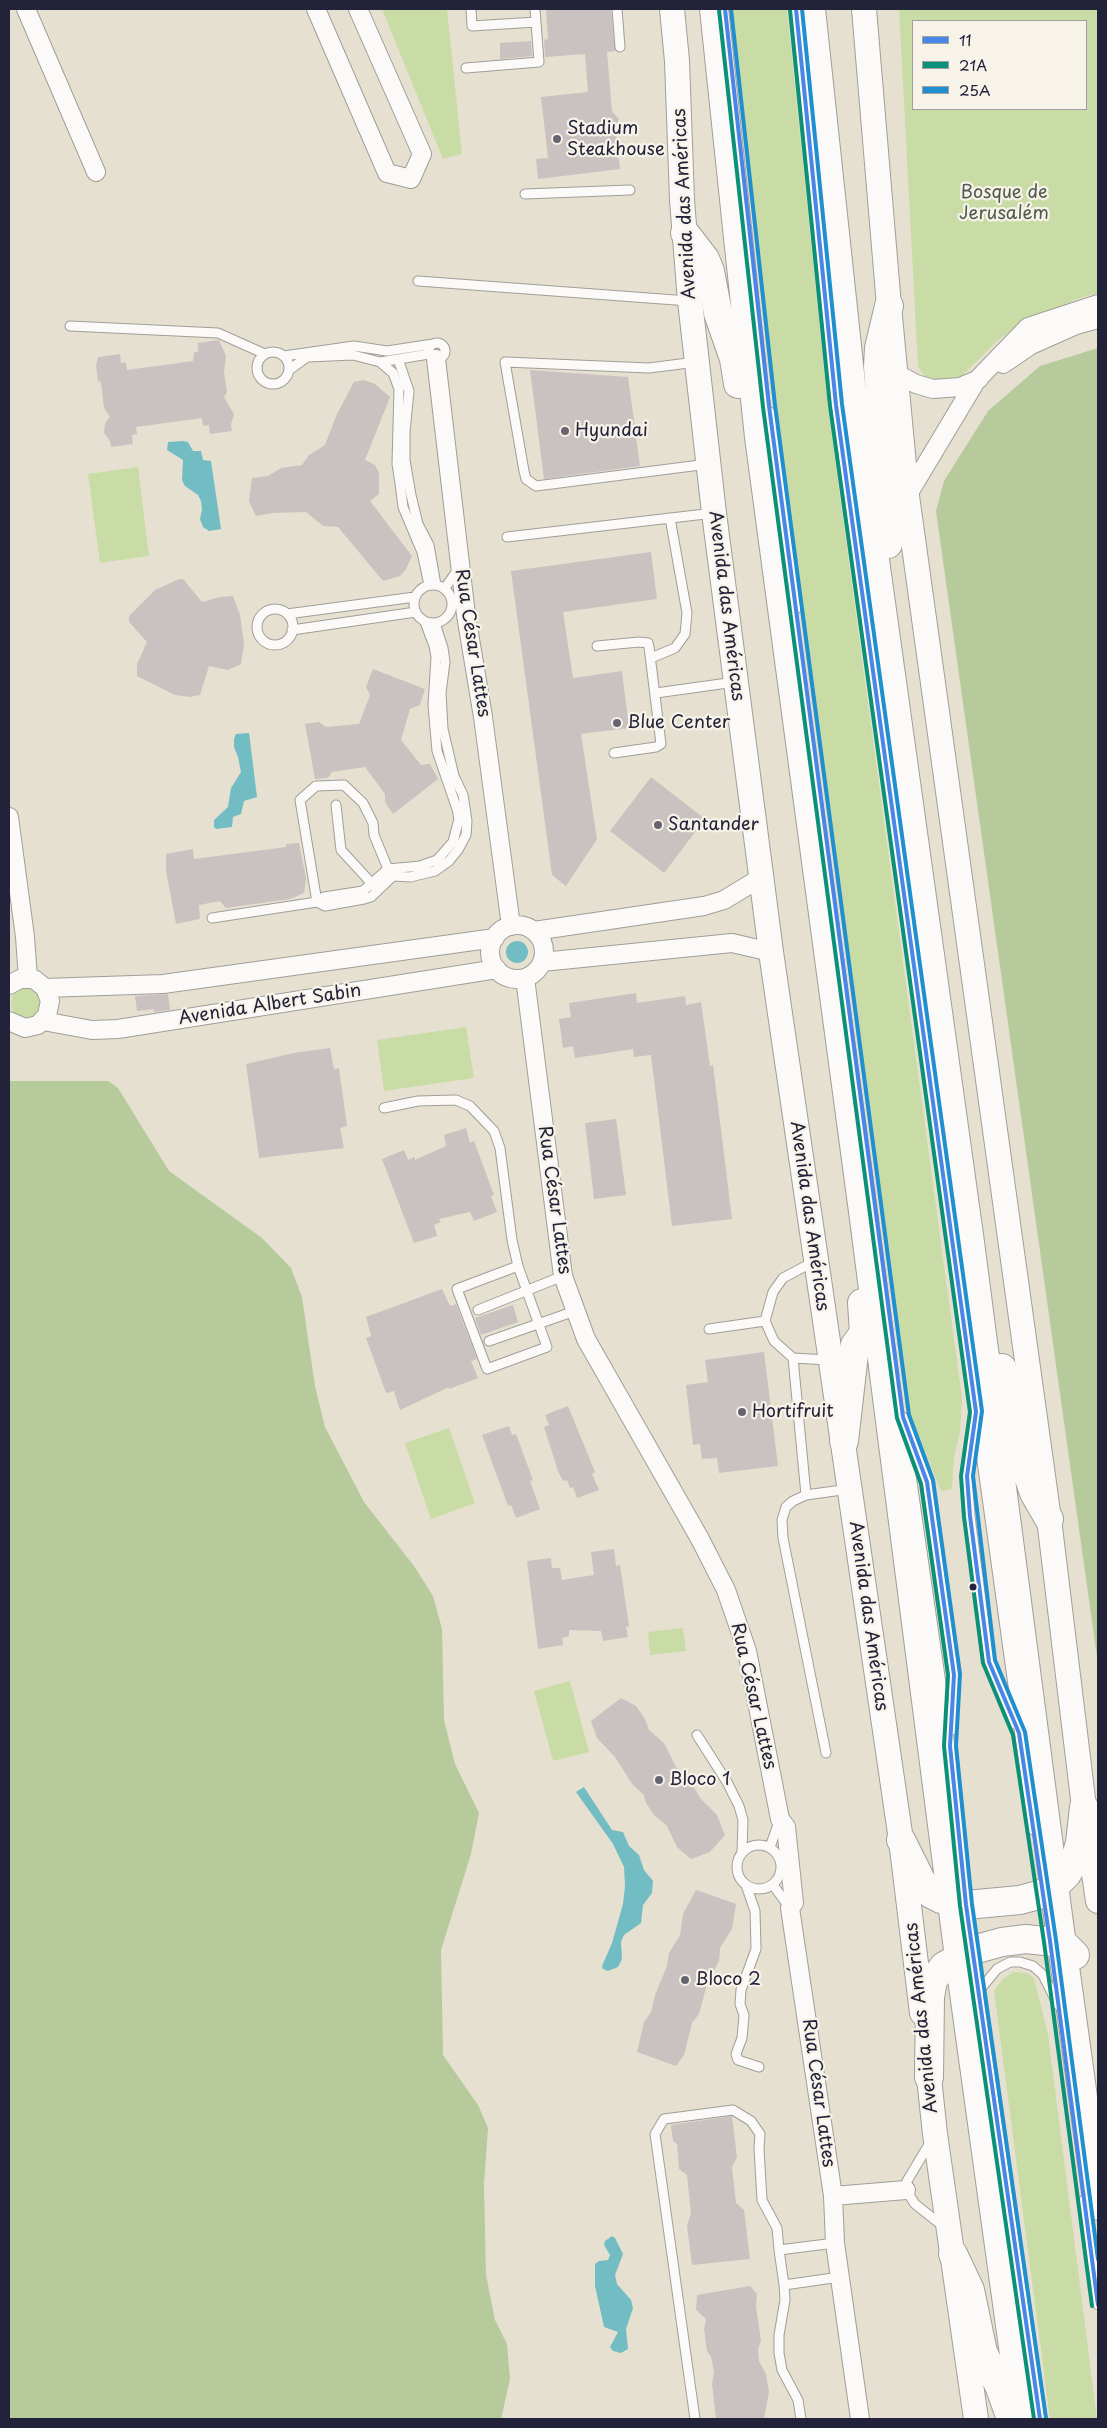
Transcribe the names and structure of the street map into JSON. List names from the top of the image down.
{
  "streets": {
    "main road": ["Avenida das Américas"],
    "street": ["Rua César Lattes", "Avenida Albert Sabin"]
  },
  "crossings": [
    ["Rua César Lattes", "Avenida Albert Sabin"]
  ],
  "parks": ["Bosque de Jerusalém"],
  "places": [
    "Stadium Steakhouse",
    "Hyundai",
    "Blue Center",
    "Santander",
    "Hortifruit",
    "Bloco 1",
    "Bloco 2"
  ],
  "lines": ["transit line 11", "transit line 25A", "transit line 21A"],
  "legend": ["11", "21A", "25A"]
}
